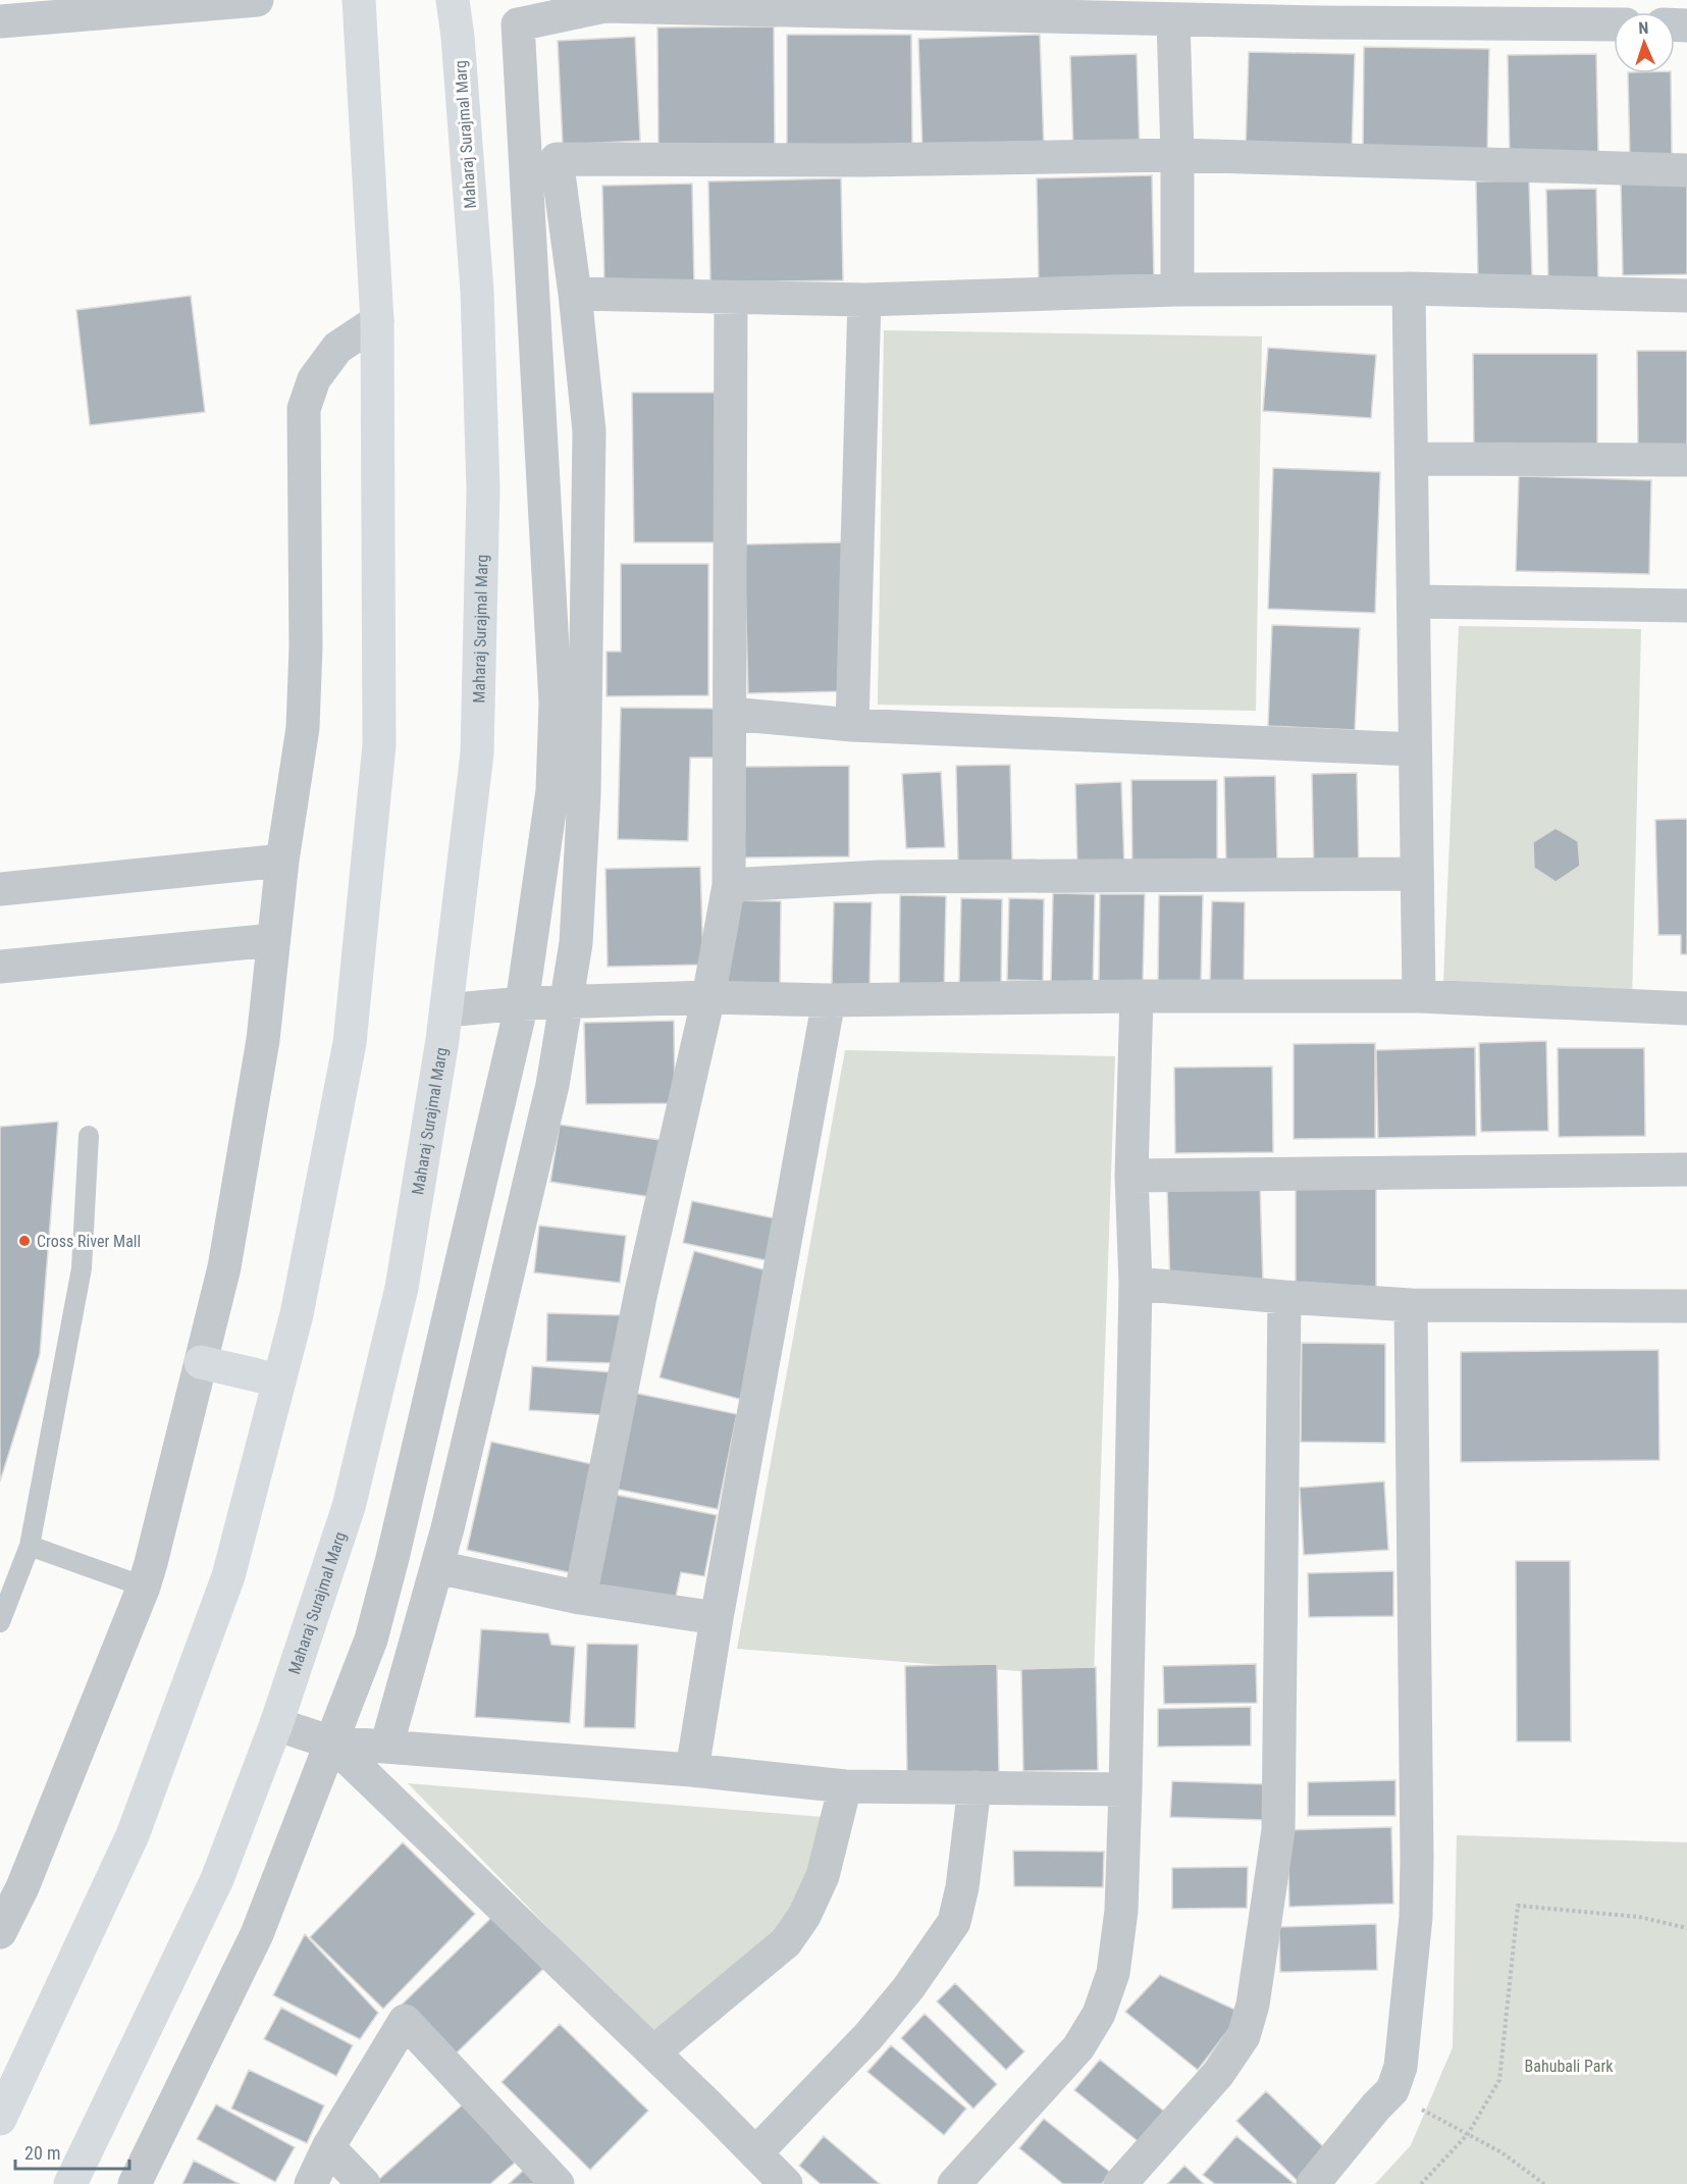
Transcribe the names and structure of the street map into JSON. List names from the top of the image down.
{
  "streets": {
    "main road": ["Maharaj Surajmal Marg"]
  },
  "parks": ["Bahubali Park"],
  "places": ["Cross River Mall"],
  "scale_bar": "20 m",
  "north": "top"
}
